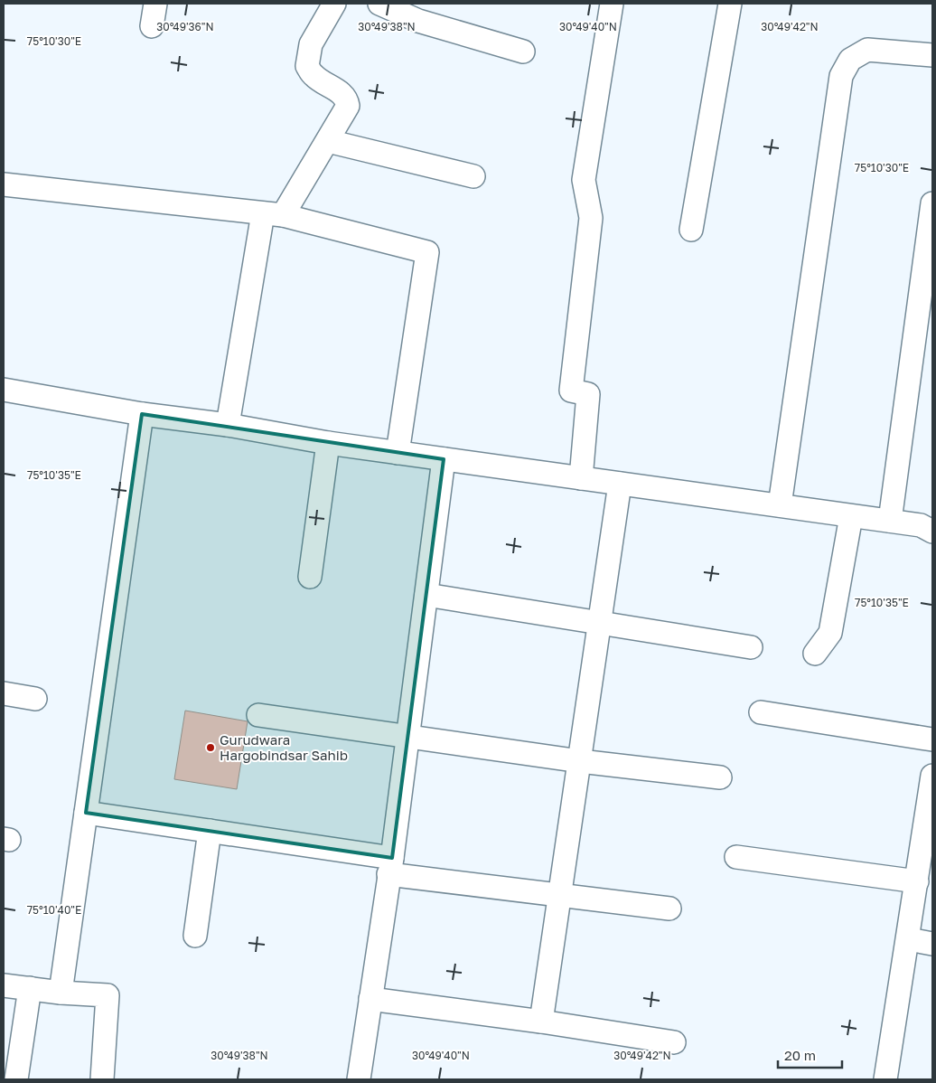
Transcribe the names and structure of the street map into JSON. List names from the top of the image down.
{
  "places": ["Gurudwara Hargobindsar Sahib"],
  "scale_bar": "20 m",
  "coordinates": [
    "30°49'36\"N",
    "30°49'38\"N",
    "30°49'40\"N",
    "30°49'42\"N",
    "75°10'30\"E",
    "75°10'35\"E",
    "75°10'40\"E"
  ]
}
